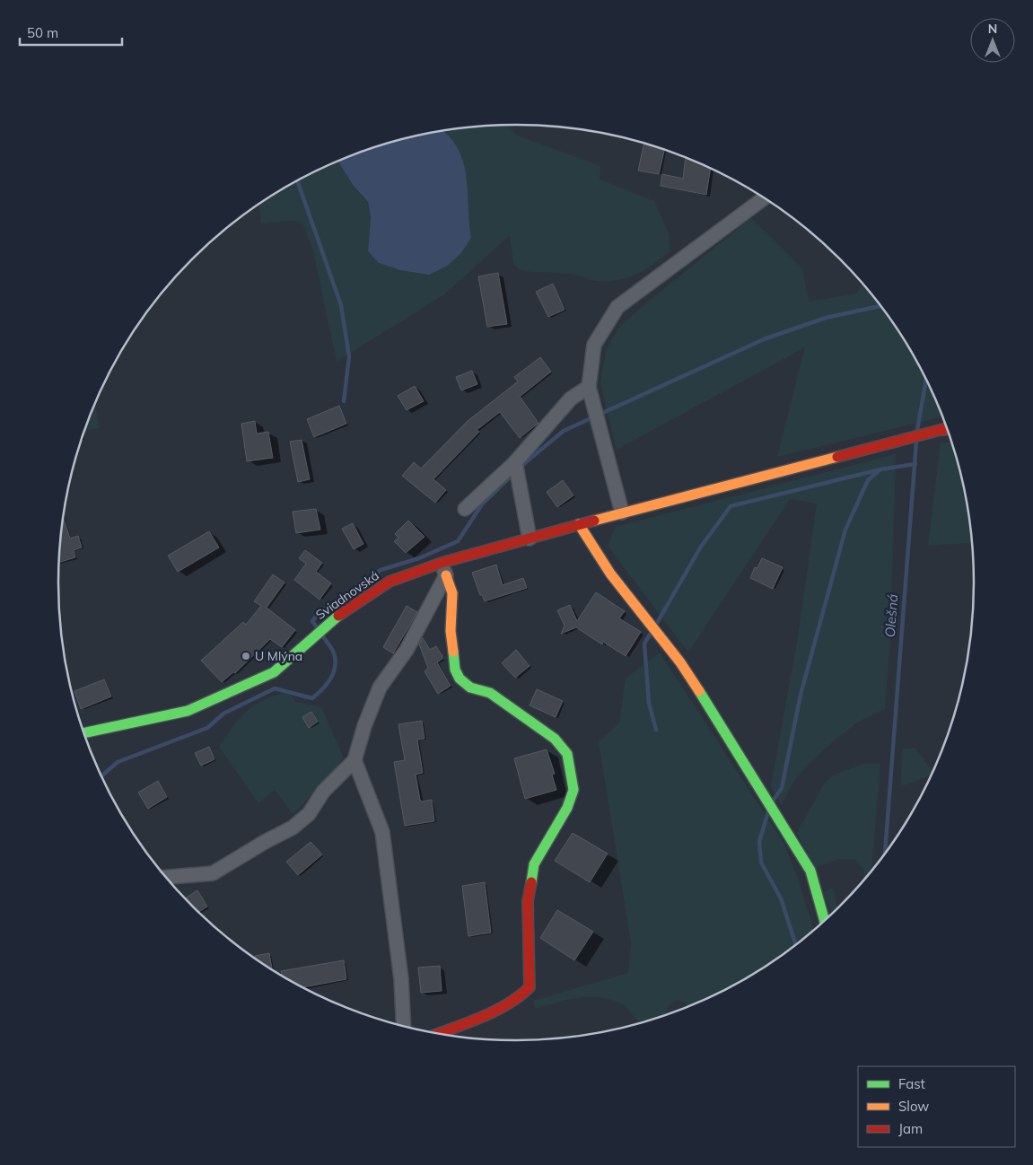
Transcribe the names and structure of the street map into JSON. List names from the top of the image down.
{
  "streets": {
    "main road": ["Sviadnovská"]
  },
  "water": ["Olešná"],
  "places": ["U Mlýna"],
  "legend": ["Fast", "Slow", "Jam"],
  "scale_bar": "50 m",
  "north": "top"
}
